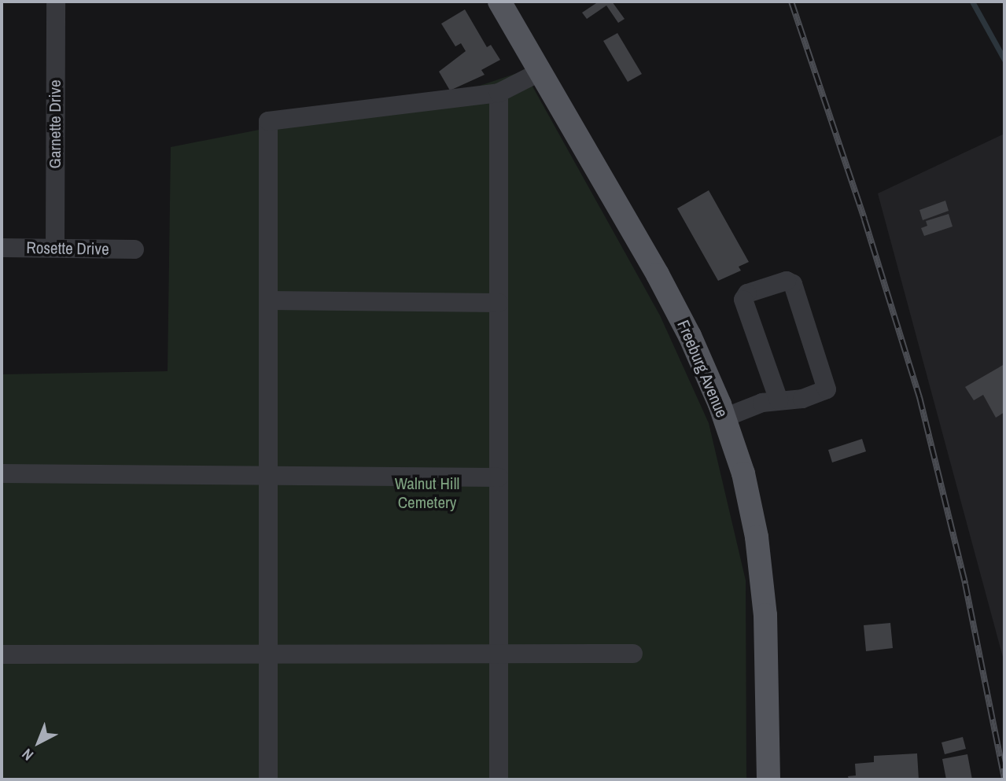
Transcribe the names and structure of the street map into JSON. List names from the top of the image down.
{
  "streets": {
    "main road": ["Freeburg Avenue"],
    "street": ["Garnette Drive", "Rosette Drive"]
  },
  "crossings": [
    ["Garnette Drive", "Rosette Drive"]
  ],
  "parks": ["Walnut Hill Cemetery"],
  "north": "bottom left"
}
